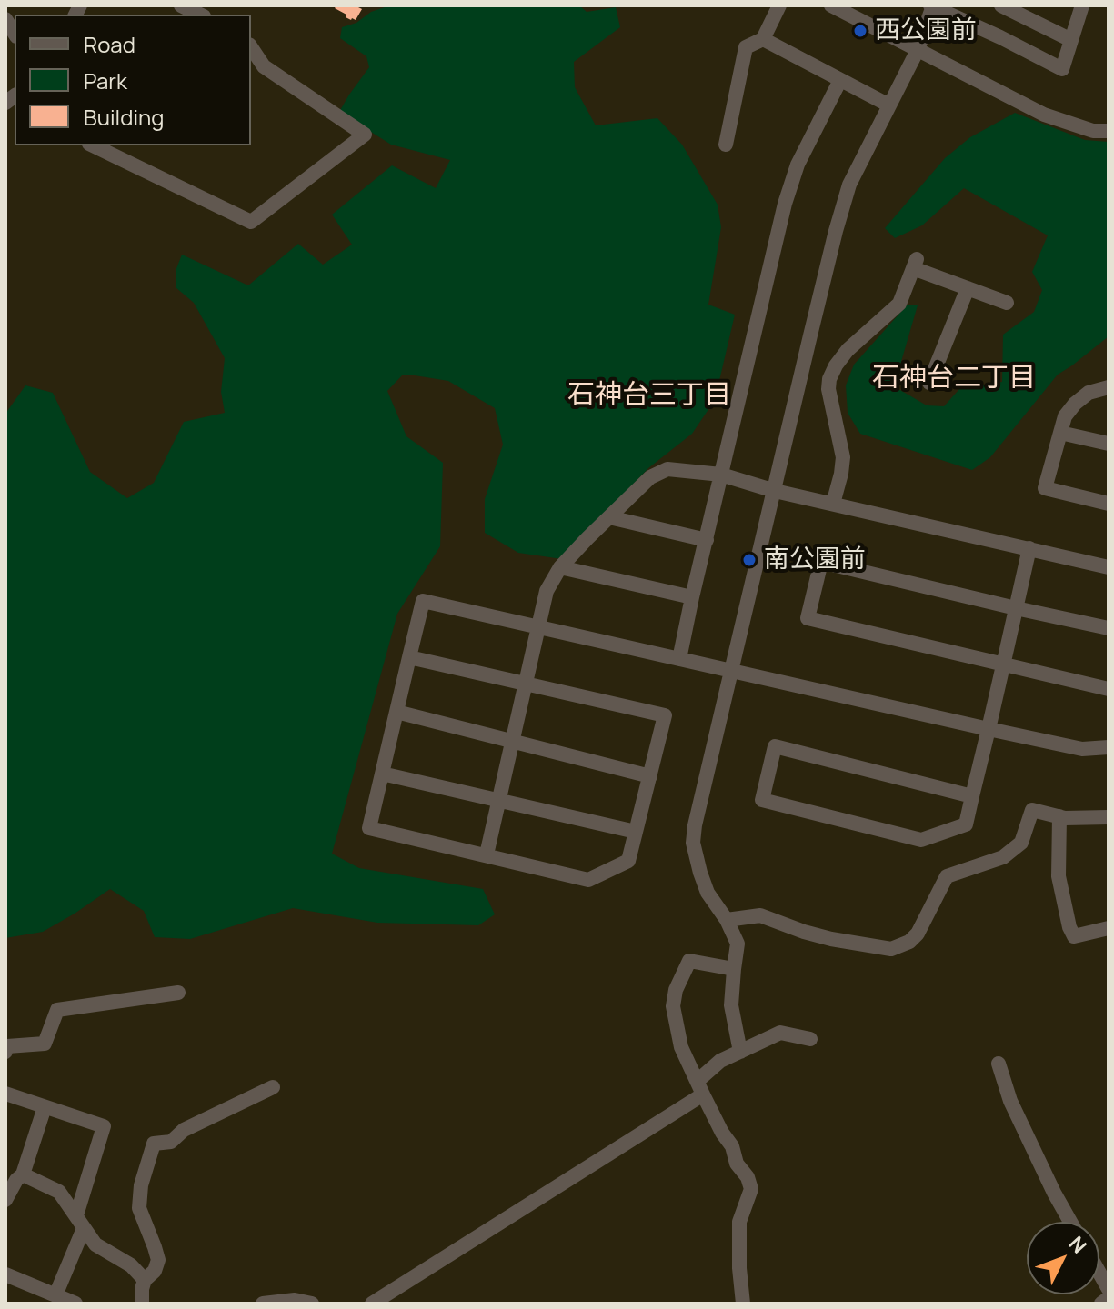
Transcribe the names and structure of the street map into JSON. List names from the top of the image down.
{
  "districts": ["石神台二丁目", "石神台三丁目"],
  "places": ["西公園前", "南公園前"],
  "legend": ["Road", "Park", "Building"],
  "north": "top right"
}
